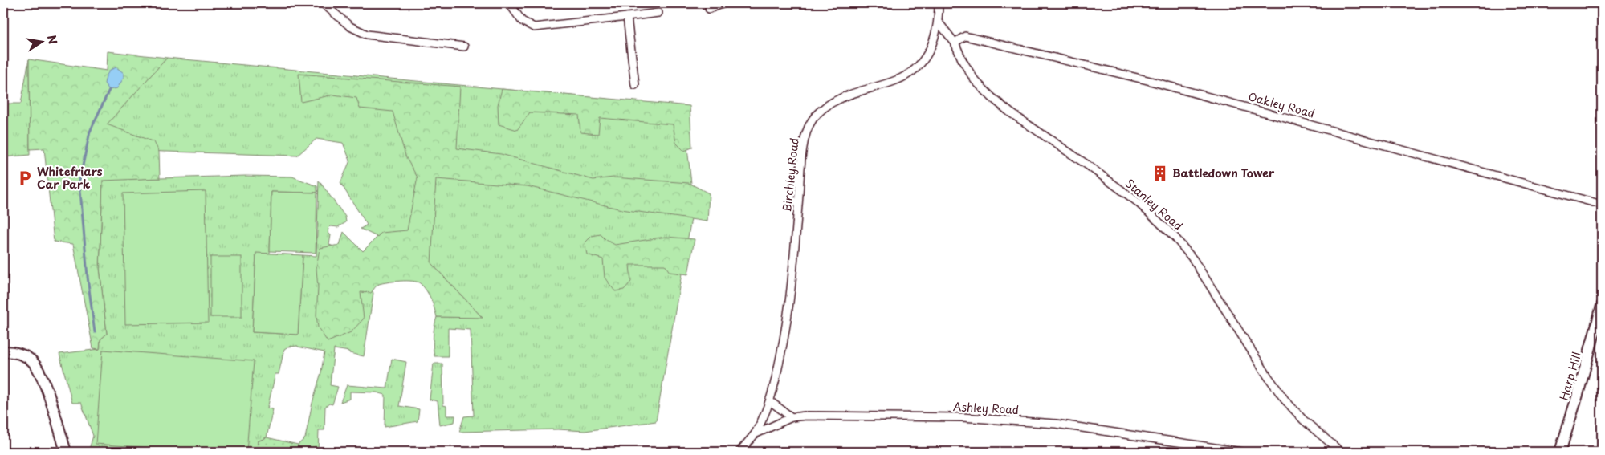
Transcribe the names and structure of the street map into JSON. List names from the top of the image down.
{
  "streets": {
    "street": [
      "Oakley Road",
      "Birchley Road",
      "Stanley Road",
      "Harp Hill",
      "Ashley Road"
    ]
  },
  "crossings": [
    ["Oakley Road", "Stanley Road"],
    ["Birchley Road", "Stanley Road"],
    ["Birchley Road", "Ashley Road"]
  ],
  "places": {
    "building": ["Battledown Tower"],
    "parking": ["Whitefriars Car Park"]
  },
  "north": "right"
}
